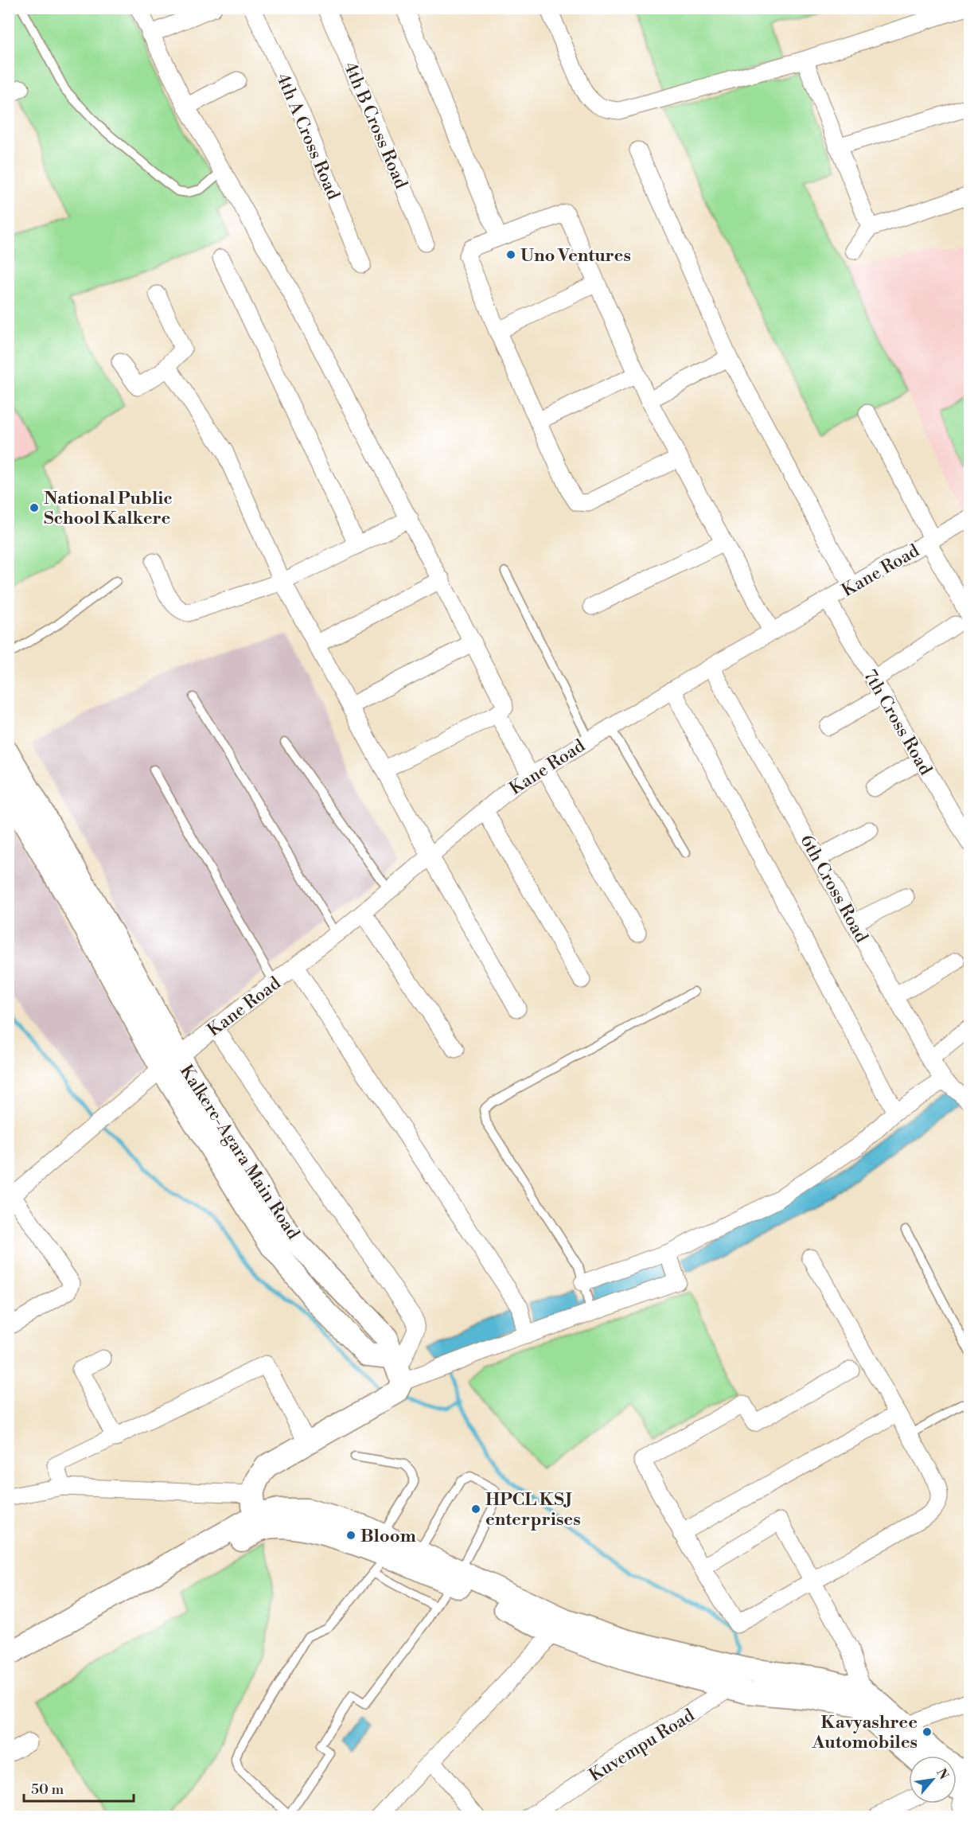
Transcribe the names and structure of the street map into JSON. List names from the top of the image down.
{
  "streets": {
    "main road": ["Kalkere-Agara Main Road"],
    "street": [
      "4th B Cross Road",
      "4th A Cross Road",
      "Kane Road",
      "7th Cross Road",
      "6th Cross Road",
      "Kuvempu Road"
    ]
  },
  "crossings": [
    ["Kane Road", "7th Cross Road"],
    ["Kane Road", "6th Cross Road"],
    ["Kane Road", "Kalkere-Agara Main Road"]
  ],
  "places": [
    "Uno Ventures",
    "National Public School Kalkere",
    "HPCL KSJ enterprises",
    "Bloom",
    "Kavyashree Automobiles"
  ],
  "scale_bar": "50 m",
  "north": "top right"
}
